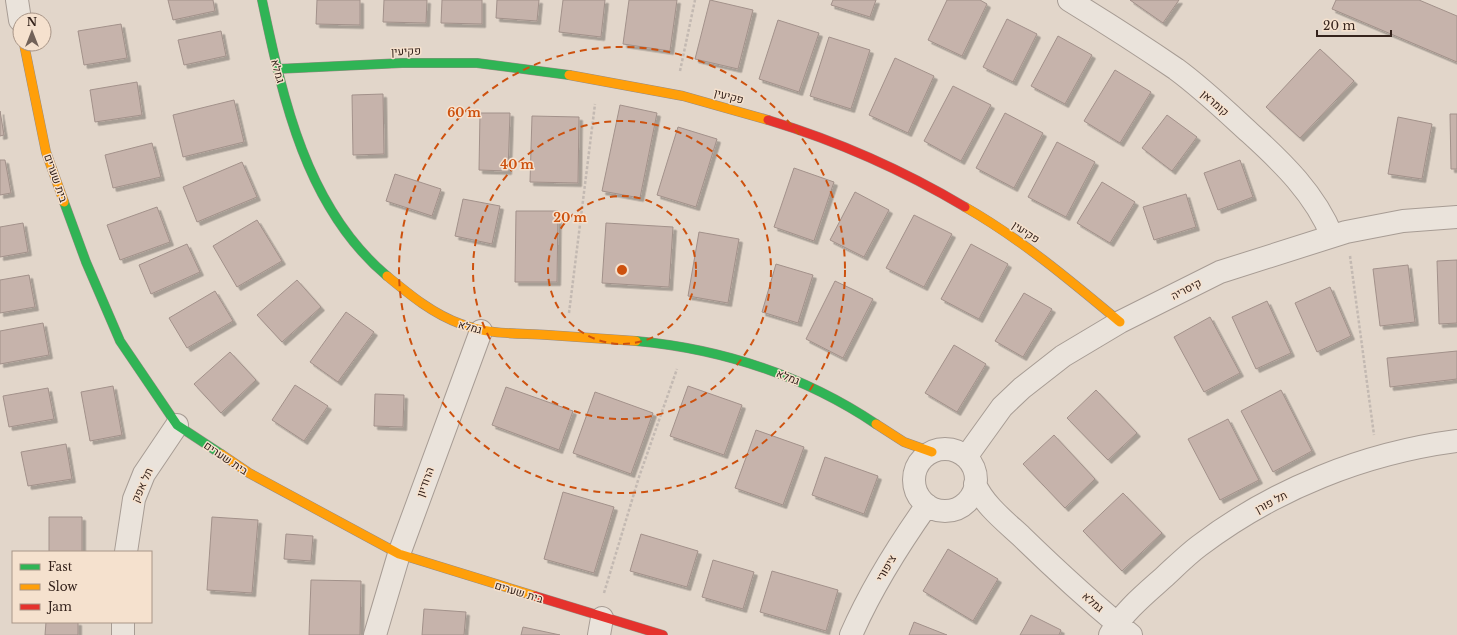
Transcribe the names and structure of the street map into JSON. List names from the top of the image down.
{
  "streets": {
    "street": [
      "פקיעין",
      "גמלא",
      "קומראן",
      "בית שערים",
      "קיסריה",
      "הרודיון",
      "תל אפק",
      "תל פורן",
      "ציפורי"
    ]
  },
  "crossings": [
    ["פקיעין", "גמלא"],
    ["פקיעין", "קיסריה"],
    ["גמלא", "קיסריה"],
    ["גמלא", "הרודיון"],
    ["גמלא", "תל פורן"],
    ["גמלא", "ציפורי"],
    ["קומראן", "קיסריה"],
    ["בית שערים", "הרודיון"],
    ["בית שערים", "תל אפק"],
    ["קיסריה", "ציפורי"]
  ],
  "legend": ["Fast", "Slow", "Jam"],
  "scale_bar": "20 m",
  "north": "top",
  "rings": ["60 m", "40 m", "20 m"]
}
